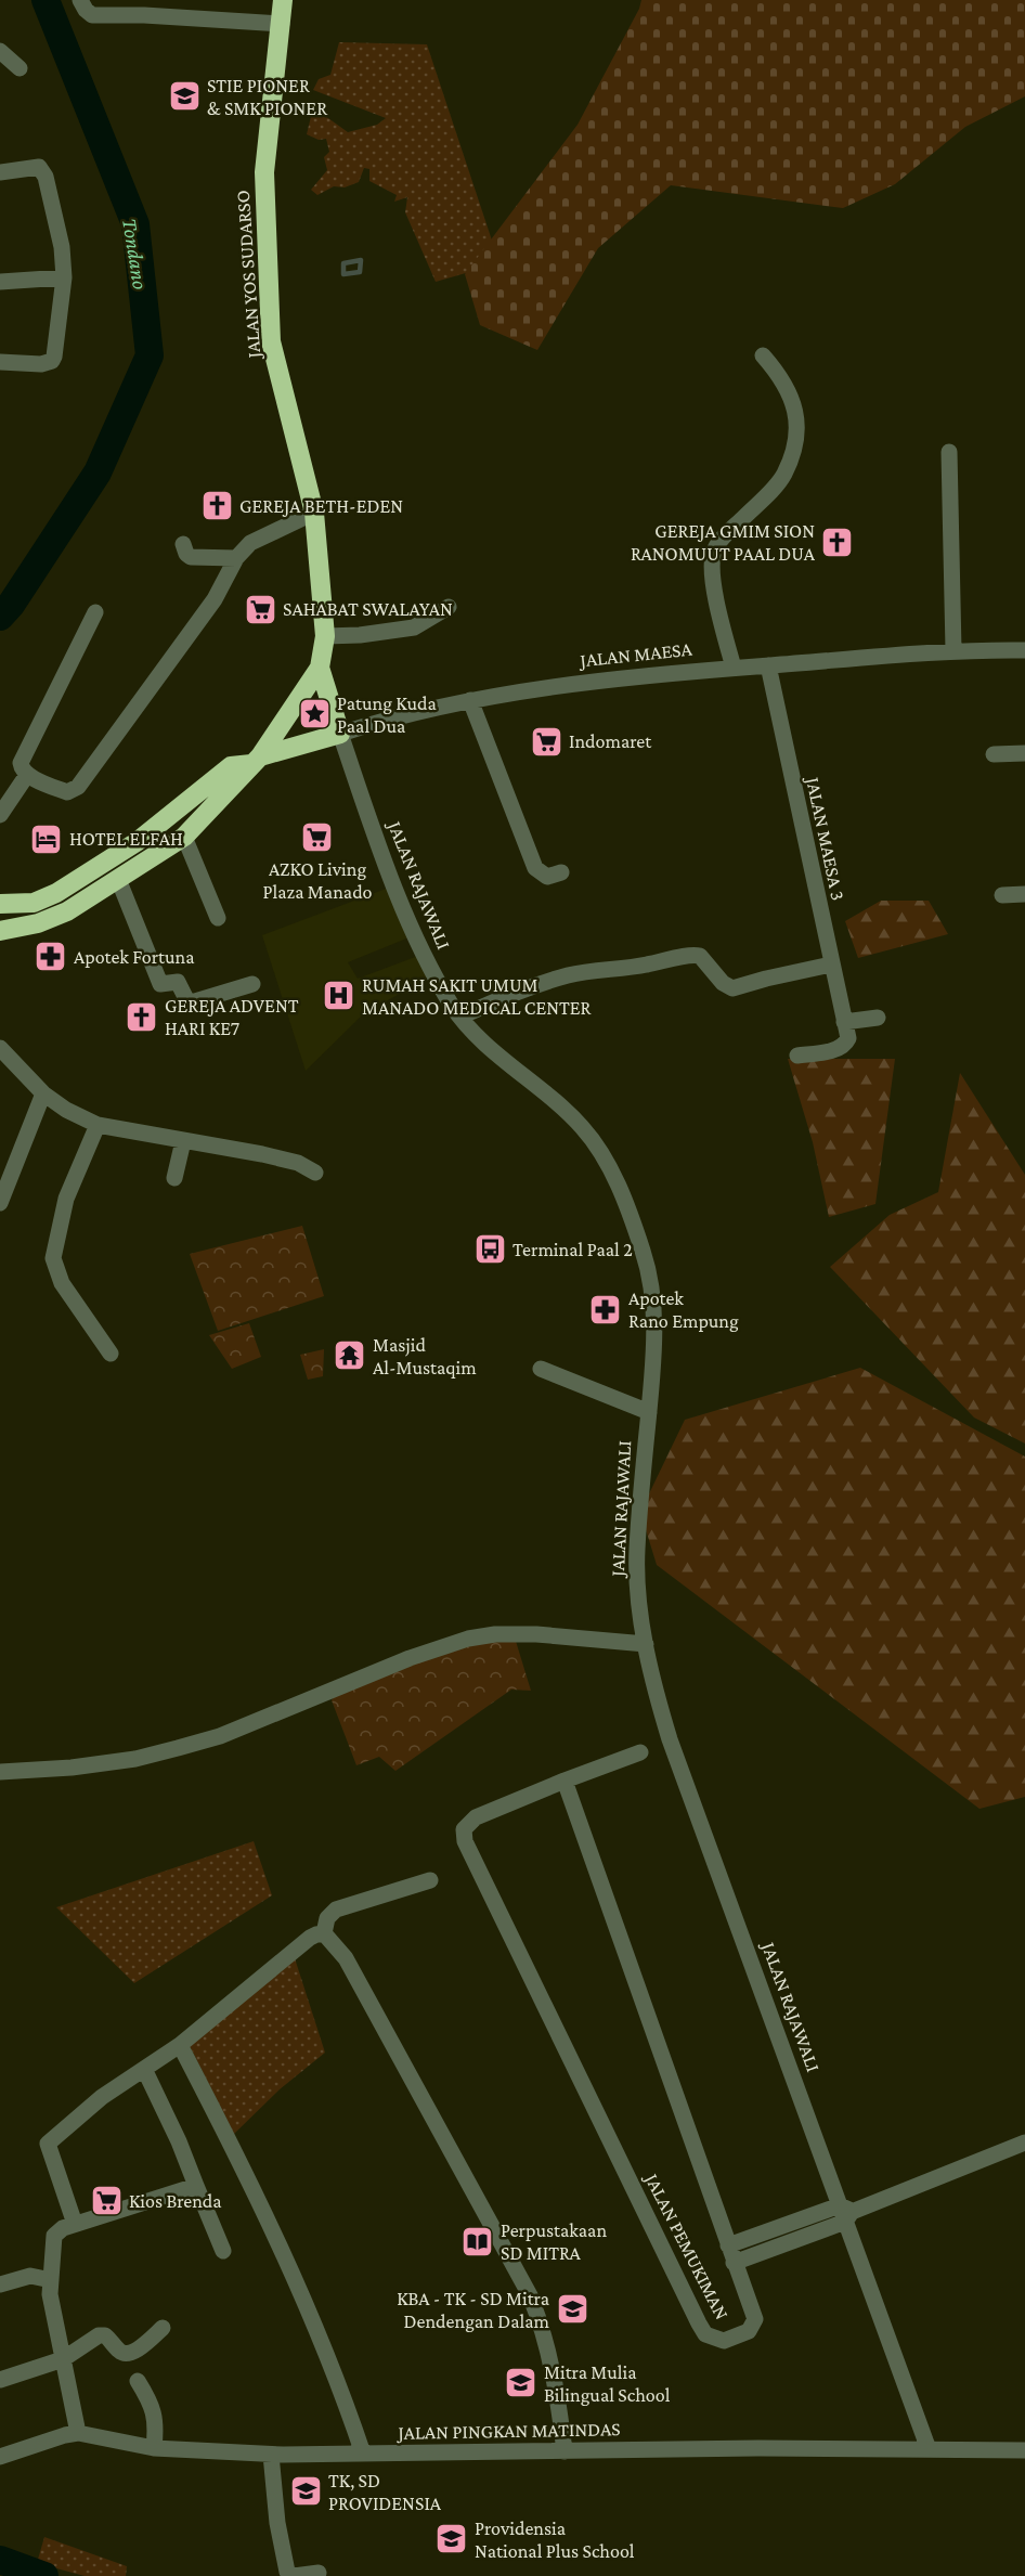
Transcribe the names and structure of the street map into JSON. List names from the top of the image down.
{
  "streets": {
    "highway": ["JALAN YOS SUDARSO", "JALAN MAESA"],
    "street": [
      "JALAN MAESA 3",
      "JALAN RAJAWALI",
      "JALAN PEMUKIMAN",
      "JALAN PINGKAN MATINDAS"
    ]
  },
  "crossings": [
    ["JALAN YOS SUDARSO", "JALAN MAESA"],
    ["JALAN MAESA", "JALAN MAESA 3"],
    ["JALAN MAESA", "JALAN RAJAWALI"],
    ["JALAN RAJAWALI", "JALAN PINGKAN MATINDAS"]
  ],
  "water": ["Tondano"],
  "places": {
    "school or university": [
      "STIE PIONER & SMK PIONER",
      "KBA - TK - SD Mitra Dendengan Dalam",
      "Mitra Mulia Bilingual School",
      "TK, SD PROVIDENSIA",
      "Providensia National Plus School"
    ],
    "church": ["GEREJA BETH-EDEN", "GEREJA GMIM SION RANOMUUT PAAL DUA", "GEREJA ADVENT HARI KE7"],
    "supermarket": [
      "SAHABAT SWALAYAN",
      "Indomaret",
      "AZKO Living Plaza Manado",
      "Kios Brenda"
    ],
    "place": ["Patung Kuda Paal Dua"],
    "hotel": ["HOTEL ELFAH"],
    "pharmacy": ["Apotek Fortuna", "Apotek Rano Empung"],
    "hospital": ["RUMAH SAKIT UMUM MANADO MEDICAL CENTER"],
    "bus stop": ["Terminal Paal 2"],
    "temple": ["Masjid Al-Mustaqim"],
    "library": ["Perpustakaan SD MITRA"]
  }
}
